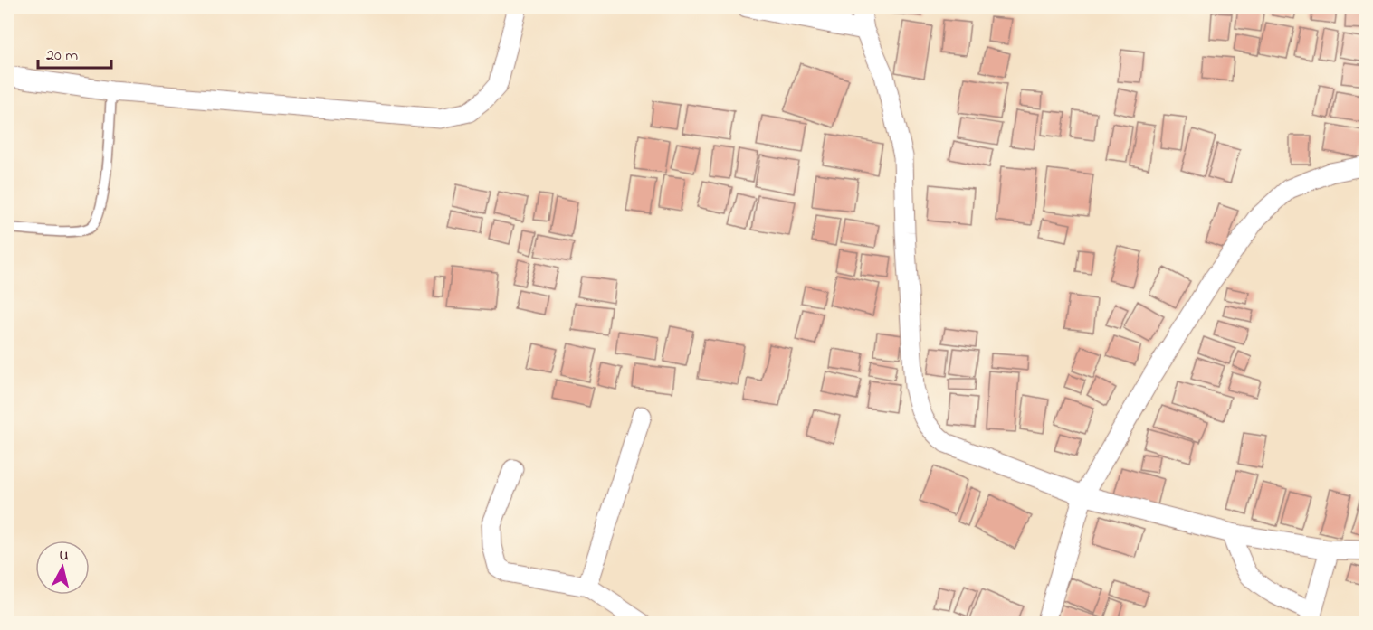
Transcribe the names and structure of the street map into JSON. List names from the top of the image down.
{
  "scale_bar": "20 m",
  "north": "top"
}
